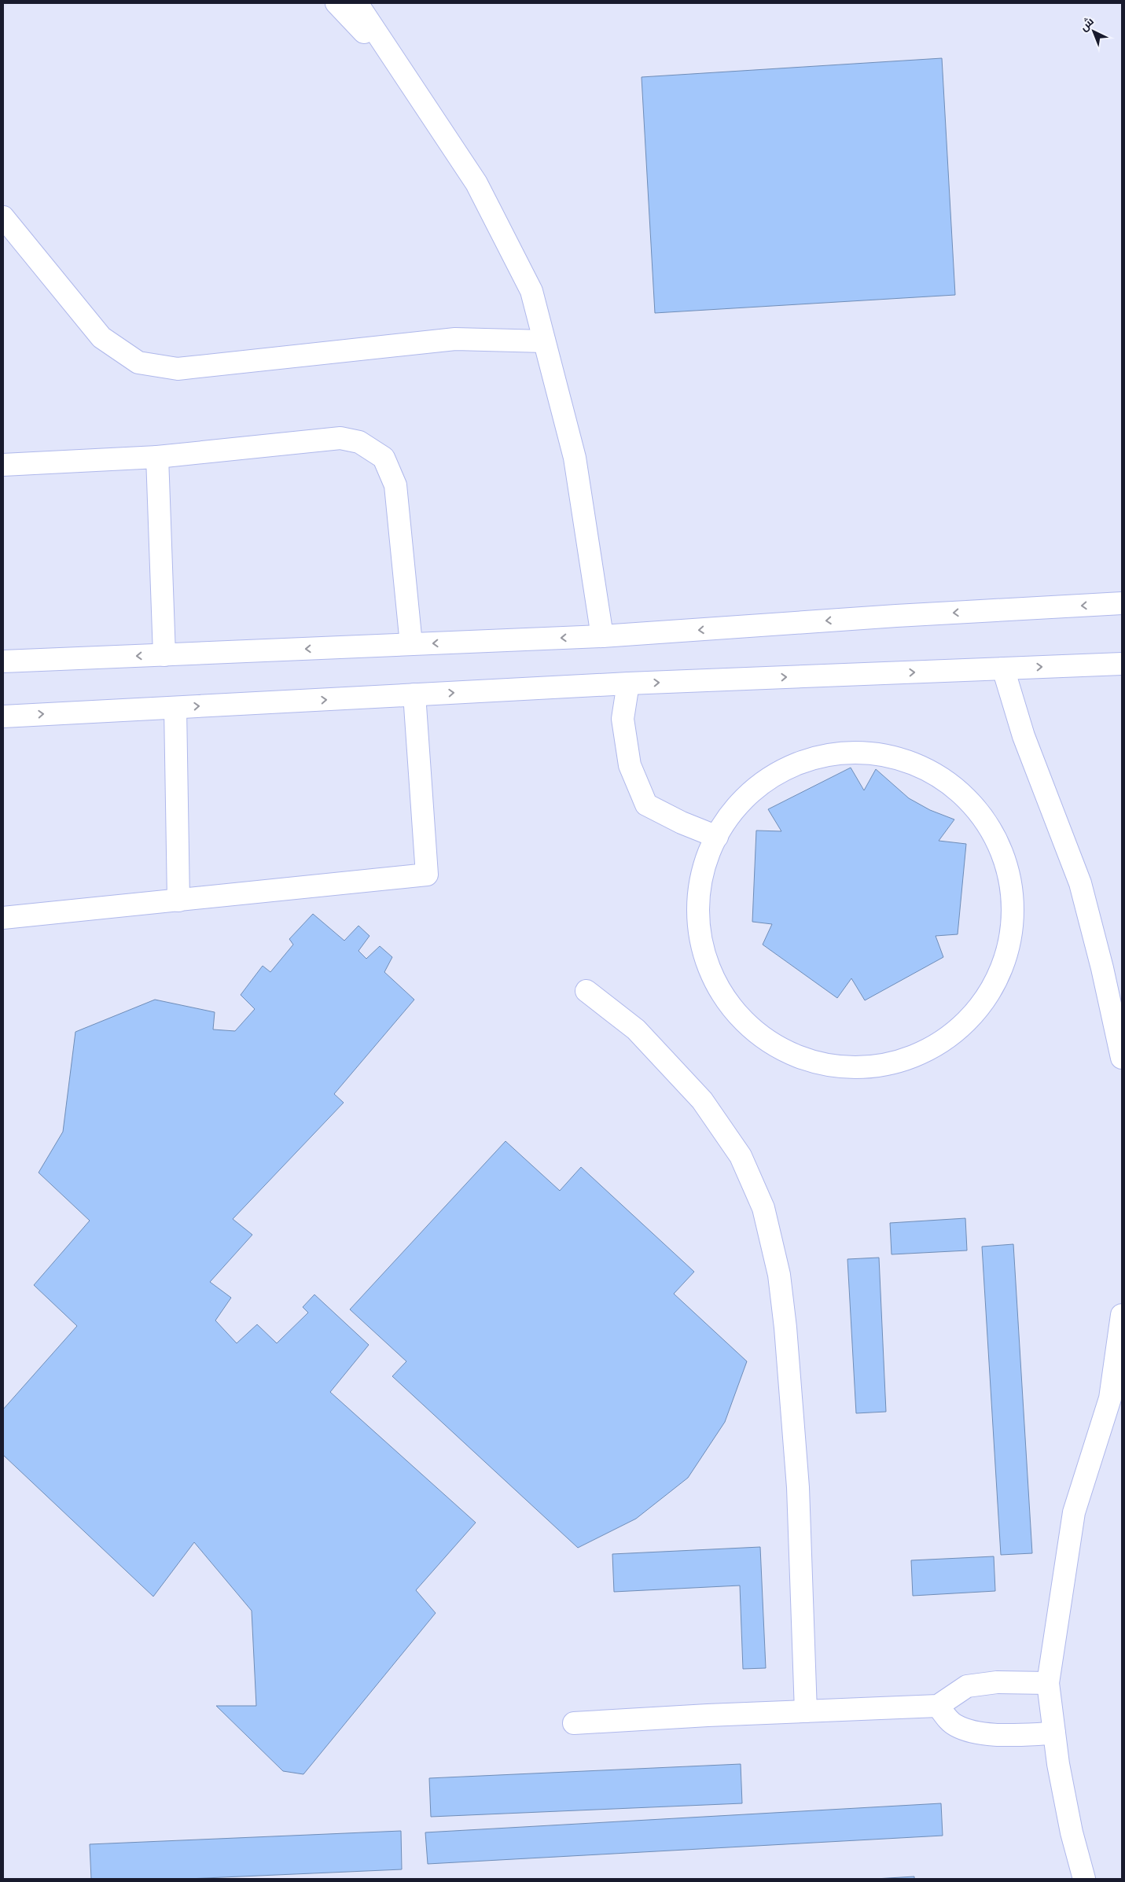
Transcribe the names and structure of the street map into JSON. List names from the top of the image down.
{
  "north": "top left"
}
